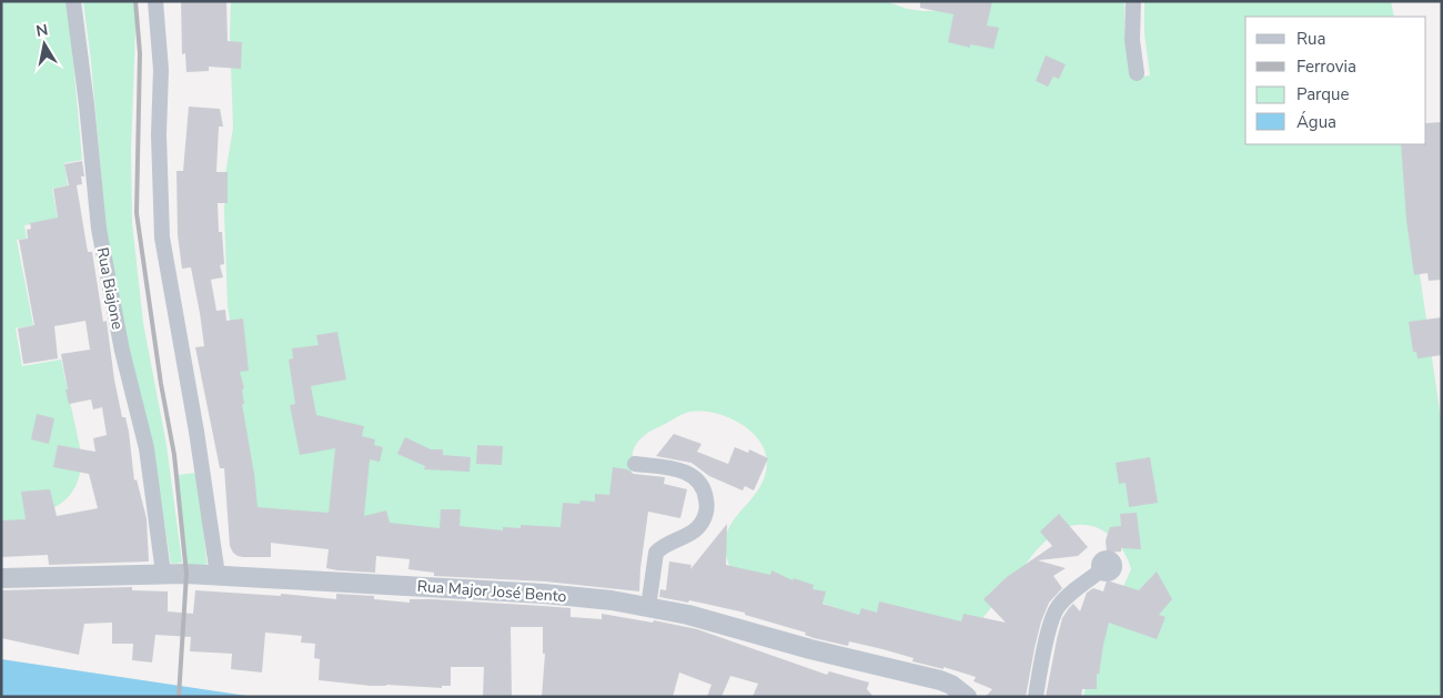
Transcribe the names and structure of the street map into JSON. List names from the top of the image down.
{
  "streets": {
    "street": ["Rua Biajone", "Rua Major José Bento"]
  },
  "crossings": [
    ["Rua Biajone", "Rua Major José Bento"]
  ],
  "legend": [
    "Rua",
    "Ferrovia",
    "Parque",
    "Água"
  ],
  "north": "top"
}
